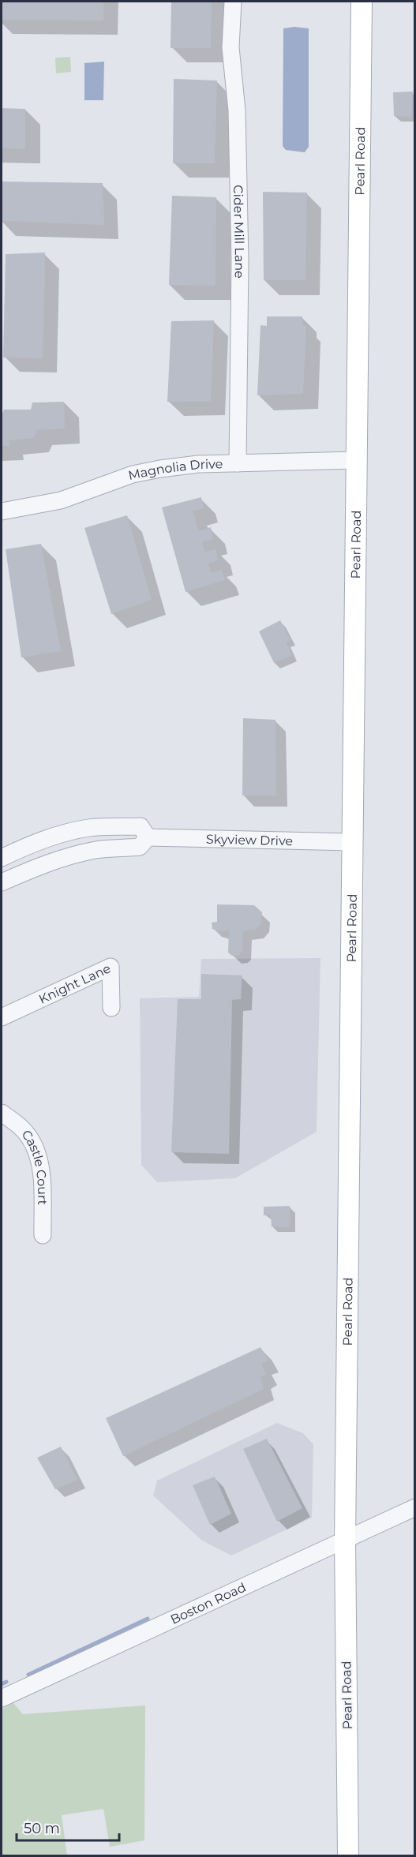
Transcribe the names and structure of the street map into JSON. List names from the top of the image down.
{
  "streets": {
    "main road": ["Pearl Road"],
    "street": [
      "Cider Mill Lane",
      "Magnolia Drive",
      "Skyview Drive",
      "Knight Lane",
      "Castle Court",
      "Boston Road"
    ]
  },
  "crossings": [
    ["Pearl Road", "Magnolia Drive"],
    ["Pearl Road", "Skyview Drive"],
    ["Pearl Road", "Boston Road"],
    ["Cider Mill Lane", "Magnolia Drive"]
  ],
  "scale_bar": "50 m"
}
